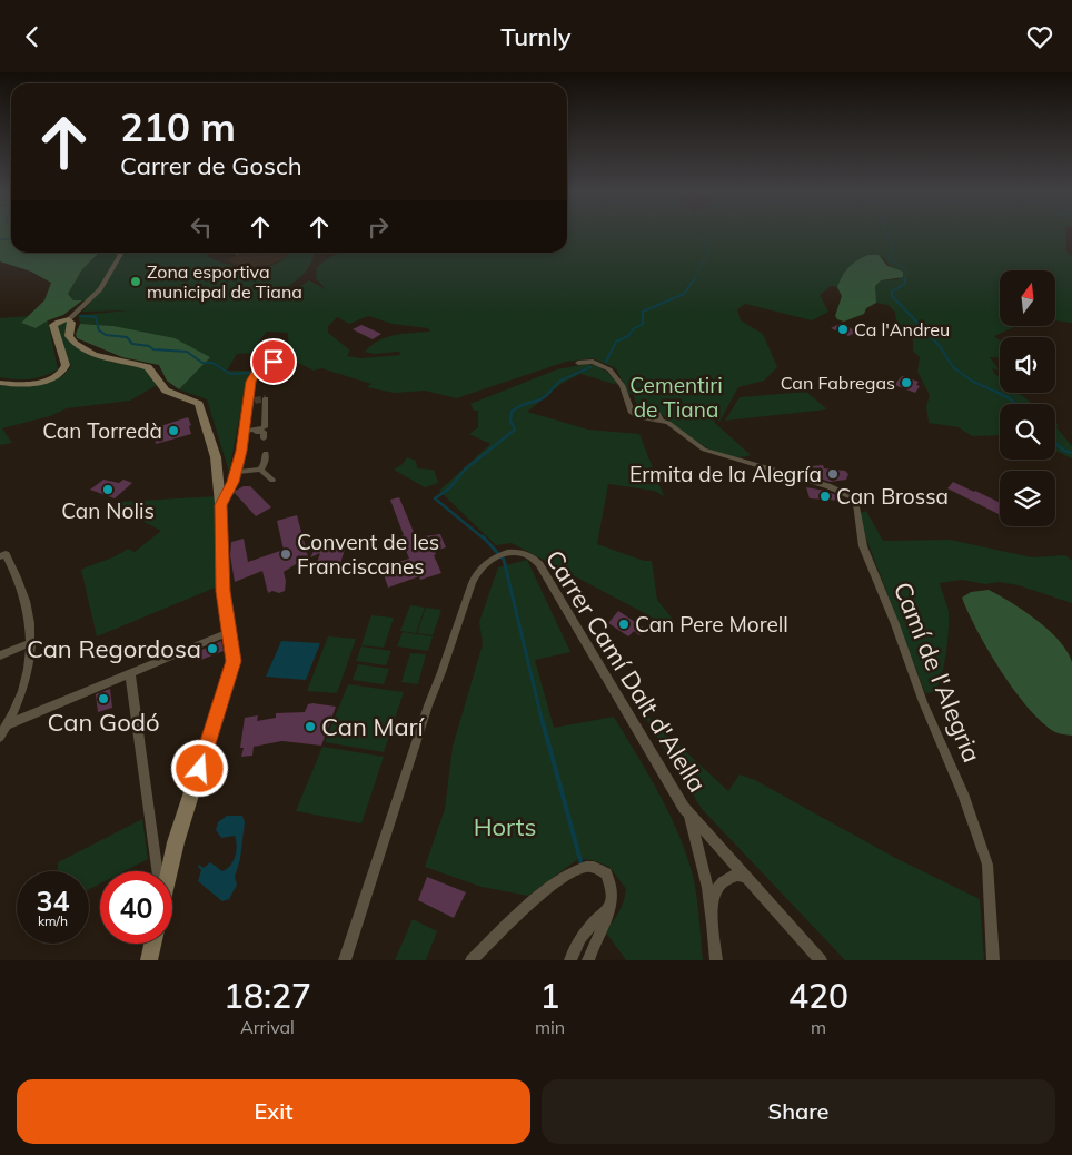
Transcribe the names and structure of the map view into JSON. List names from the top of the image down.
{
  "streets": {
    "street": ["Carrer Camí Dalt d'Alella", "Camí de l'Alegria"]
  },
  "parks": ["Cementiri de Tiana", "Horts"],
  "places": [
    "Zona esportiva municipal de Tiana",
    "Ca l'Andreu",
    "Can Fabregas",
    "Can Torredà",
    "Ermita de la Alegría",
    "Can Nolis",
    "Can Brossa",
    "Convent de les Franciscanes",
    "Can Pere Morell",
    "Can Regordosa",
    "Can Godó",
    "Can Marí"
  ],
  "north": "top",
  "page": {
    "header": "Turnly",
    "turn": ["210 m", "Carrer de Gosch"],
    "speed": "34 km/h",
    "limit": "40",
    "eta": [
      "18:27",
      "Arrival",
      "1",
      "min",
      "420",
      "m"
    ],
    "buttons": ["Exit", "Share"]
  }
}
